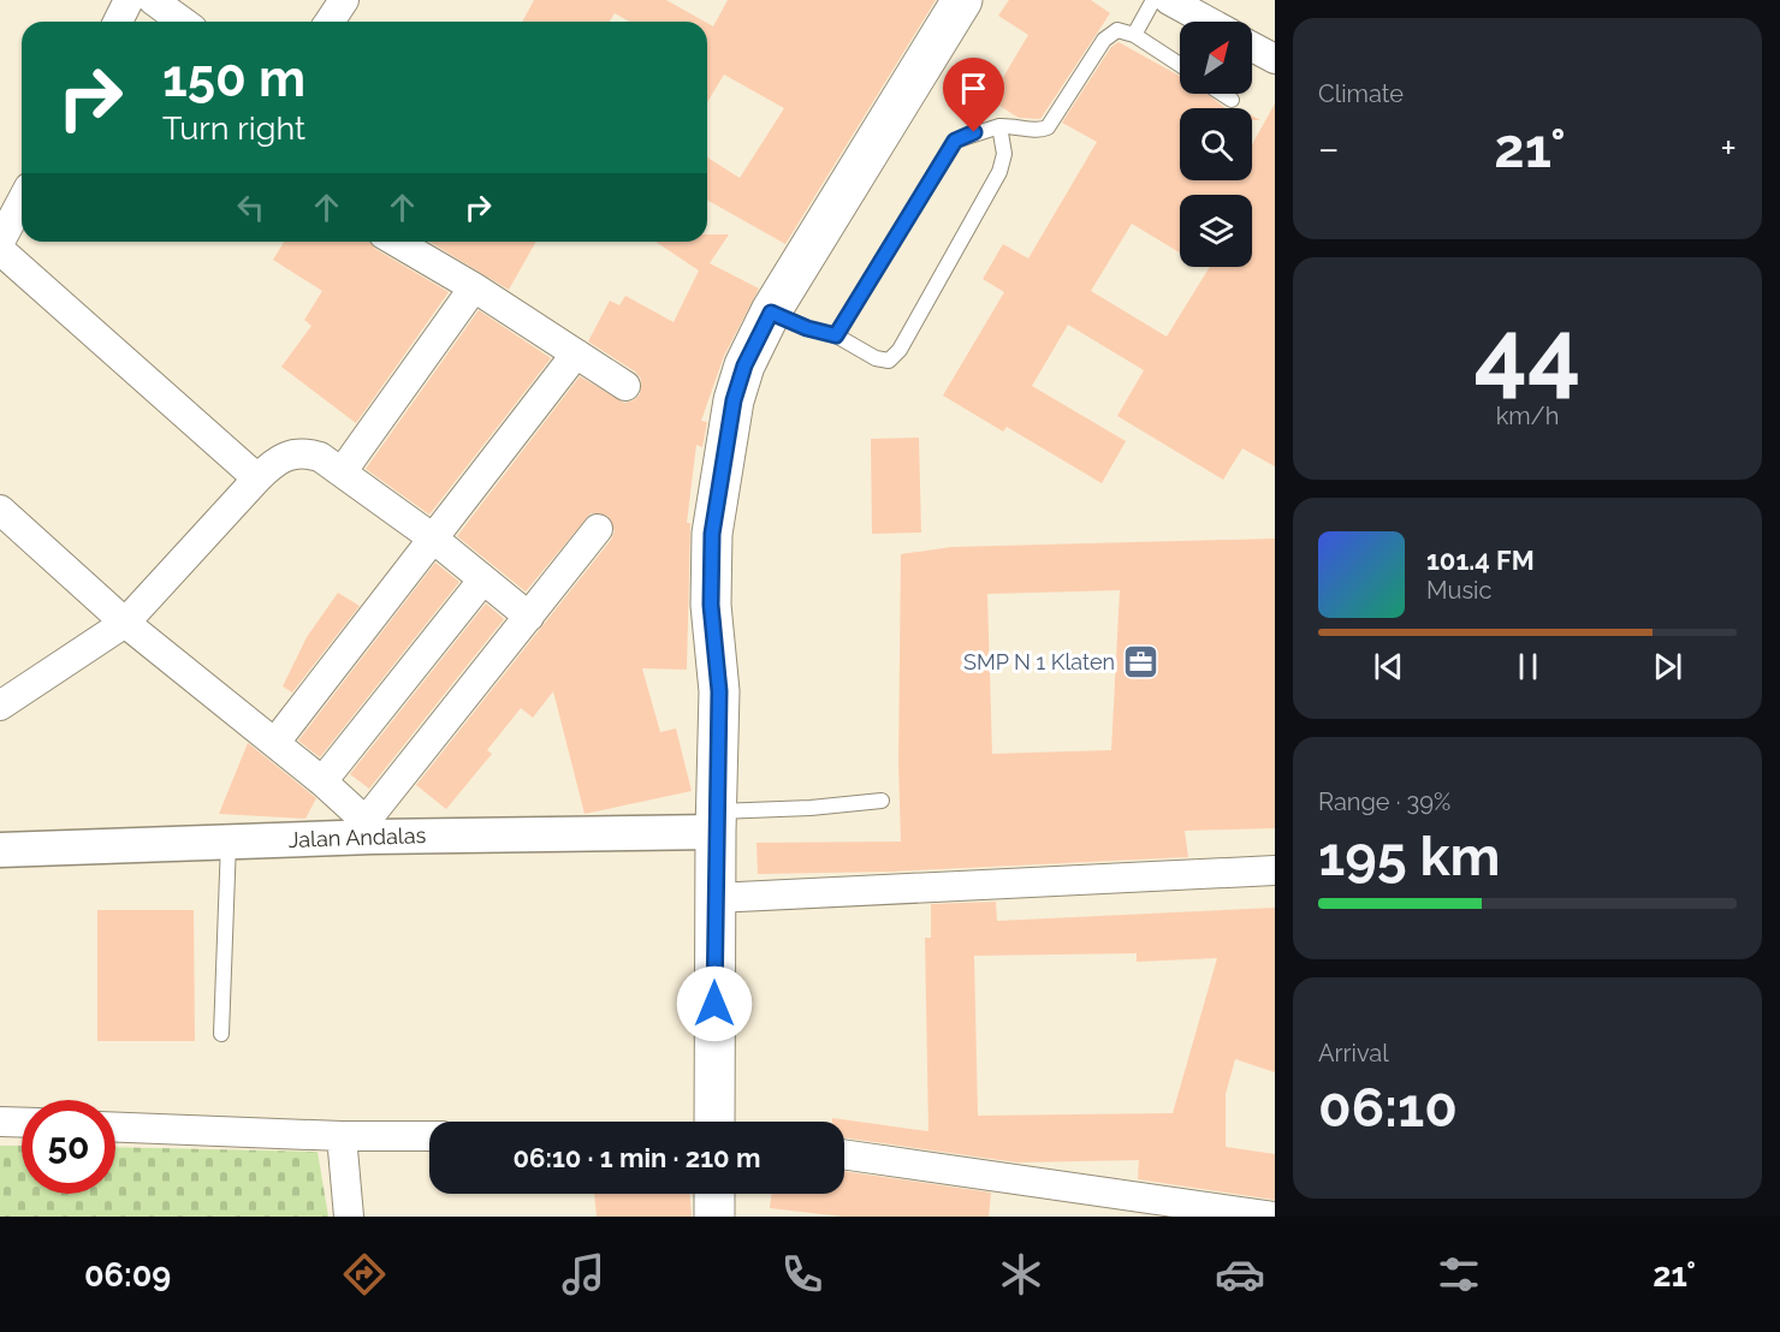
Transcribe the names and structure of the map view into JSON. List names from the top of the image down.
{
  "streets": {
    "street": ["Jalan Andalas"]
  },
  "places": {
    "office": ["SMP N 1 Klaten"]
  },
  "north": "top right",
  "page": {
    "tile": [
      "Climate",
      ["44", "km/h"],
      ["Range · 39%", "195 km"],
      ["Arrival", "06:10"]
    ],
    "turn": ["150 m", "Turn right"],
    "heat": ["−", "21°", "+"],
    "song": ["101.4 FM", "Music"],
    "limit": "50",
    "trip": "06:10 · 1 min · 210 m",
    "tabs": ["06:09", "21°"]
  }
}
